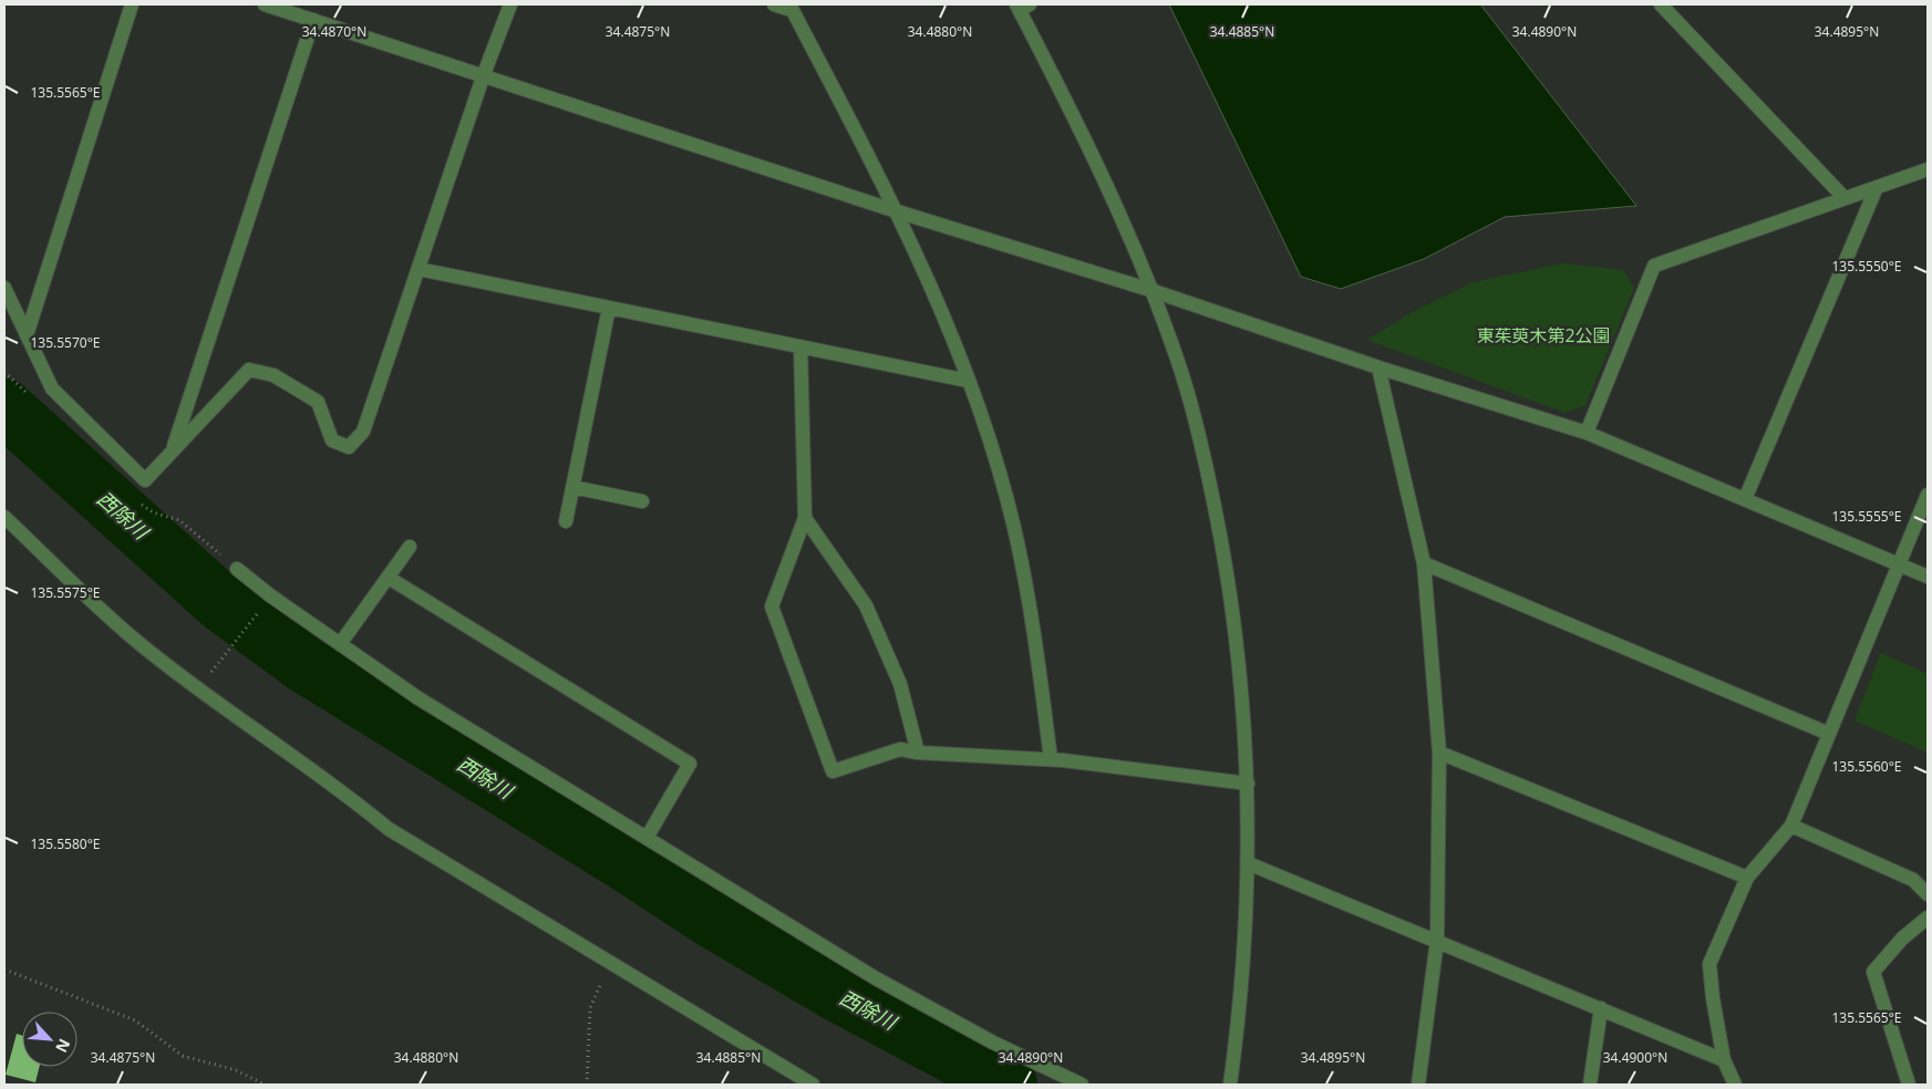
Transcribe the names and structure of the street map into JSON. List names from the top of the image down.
{
  "water": ["西除川"],
  "parks": ["東茱萸木第2公園"],
  "north": "bottom right",
  "coordinates": [
    "34.4870°N",
    "34.4875°N",
    "34.4880°N",
    "34.4885°N",
    "34.4890°N",
    "34.4895°N",
    "135.5565°E",
    "135.5550°E",
    "135.5570°E",
    "135.5555°E",
    "135.5575°E",
    "135.5560°E",
    "135.5580°E",
    "34.4900°N"
  ]
}
